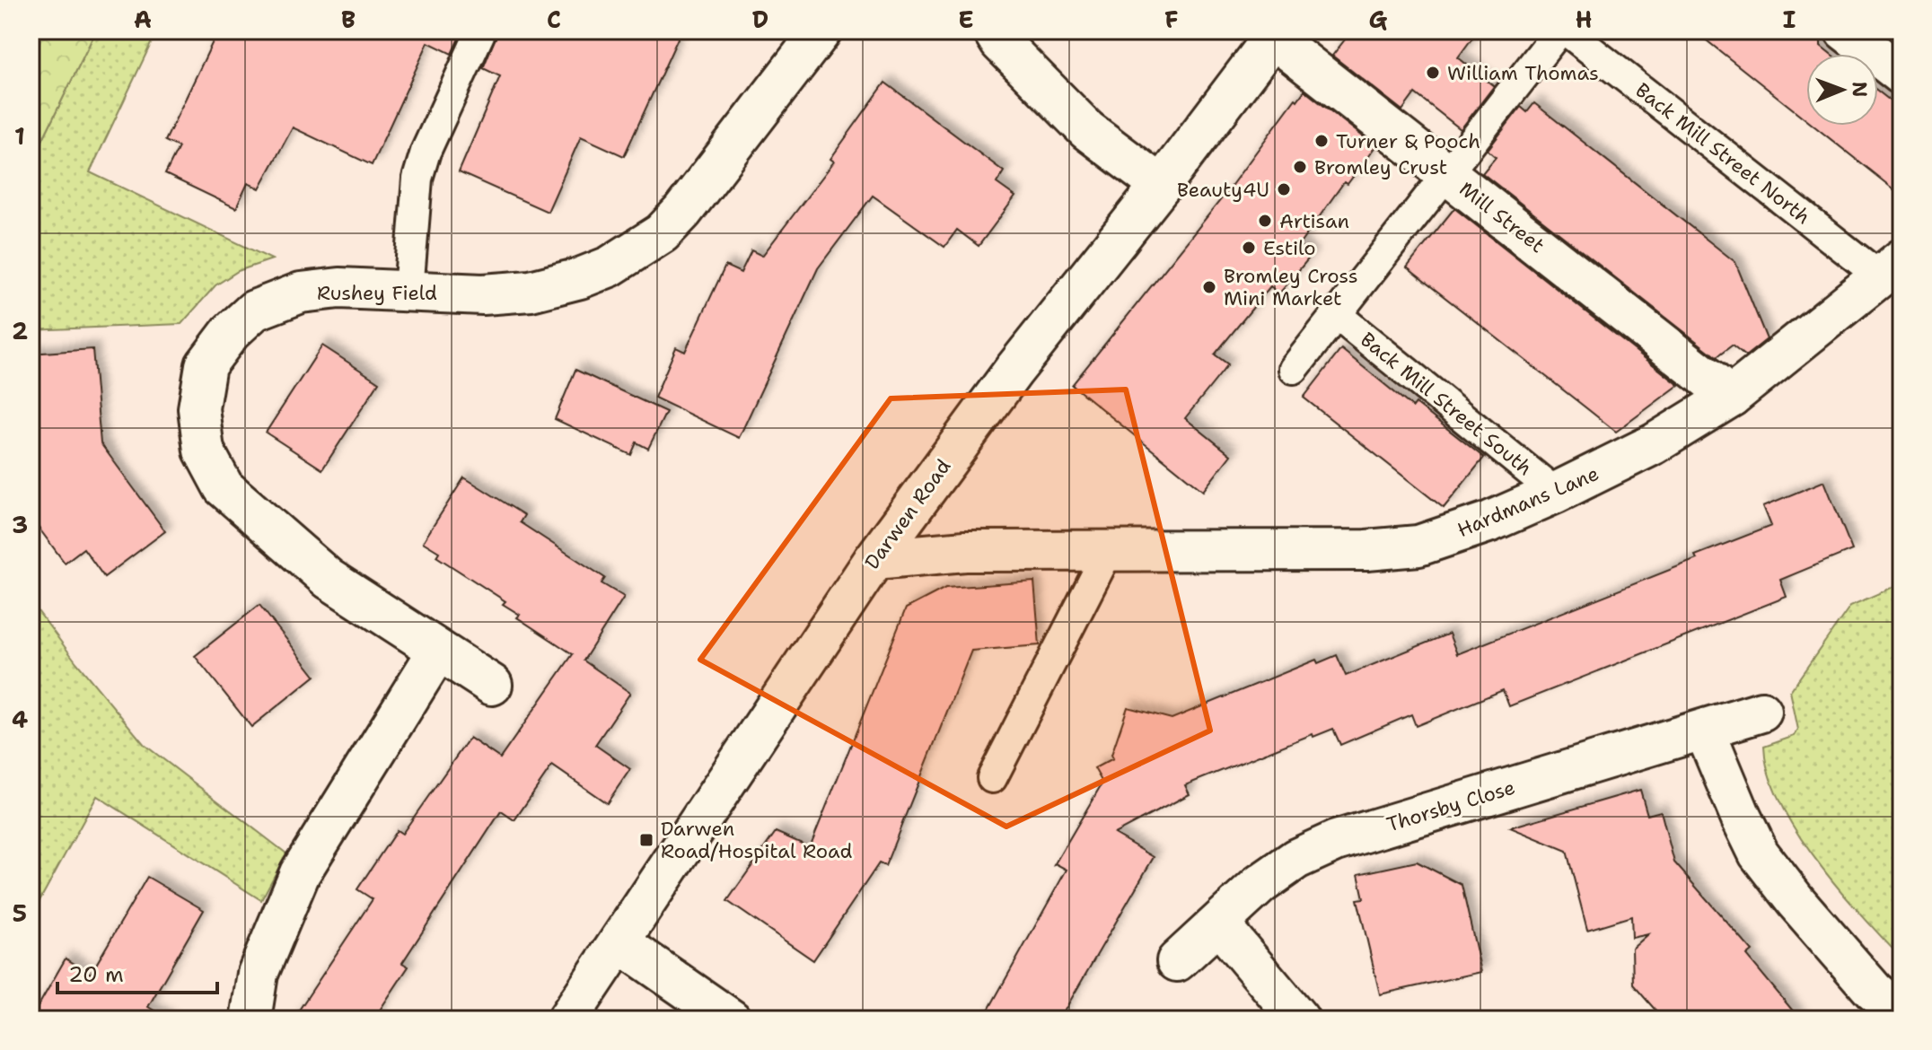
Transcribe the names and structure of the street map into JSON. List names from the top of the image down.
{
  "streets": {
    "street": [
      "Mill Street",
      "Rushey Field",
      "Hardmans Lane",
      "Darwen Road",
      "Thorsby Close"
    ],
    "lane": ["Back Mill Street North", "Back Mill Street South"]
  },
  "crossings": [
    ["Back Mill Street North", "Hardmans Lane"],
    ["Mill Street", "Hardmans Lane"],
    ["Mill Street", "Darwen Road"],
    ["Back Mill Street South", "Hardmans Lane"],
    ["Hardmans Lane", "Darwen Road"]
  ],
  "places": {
    "other": [
      "William Thomas",
      "Turner & Pooch",
      "Bromley Crust",
      "Beauty4U",
      "Artisan",
      "Estilo",
      "Bromley Cross Mini Market"
    ],
    "transit": ["Darwen Road/Hospital Road"]
  },
  "scale_bar": "20 m",
  "north": "right",
  "grid": {
    "columns": [
      "A",
      "B",
      "C",
      "D",
      "E",
      "F",
      "G",
      "H",
      "I"
    ],
    "rows": [
      "1",
      "2",
      "3",
      "4",
      "5"
    ]
  }
}
